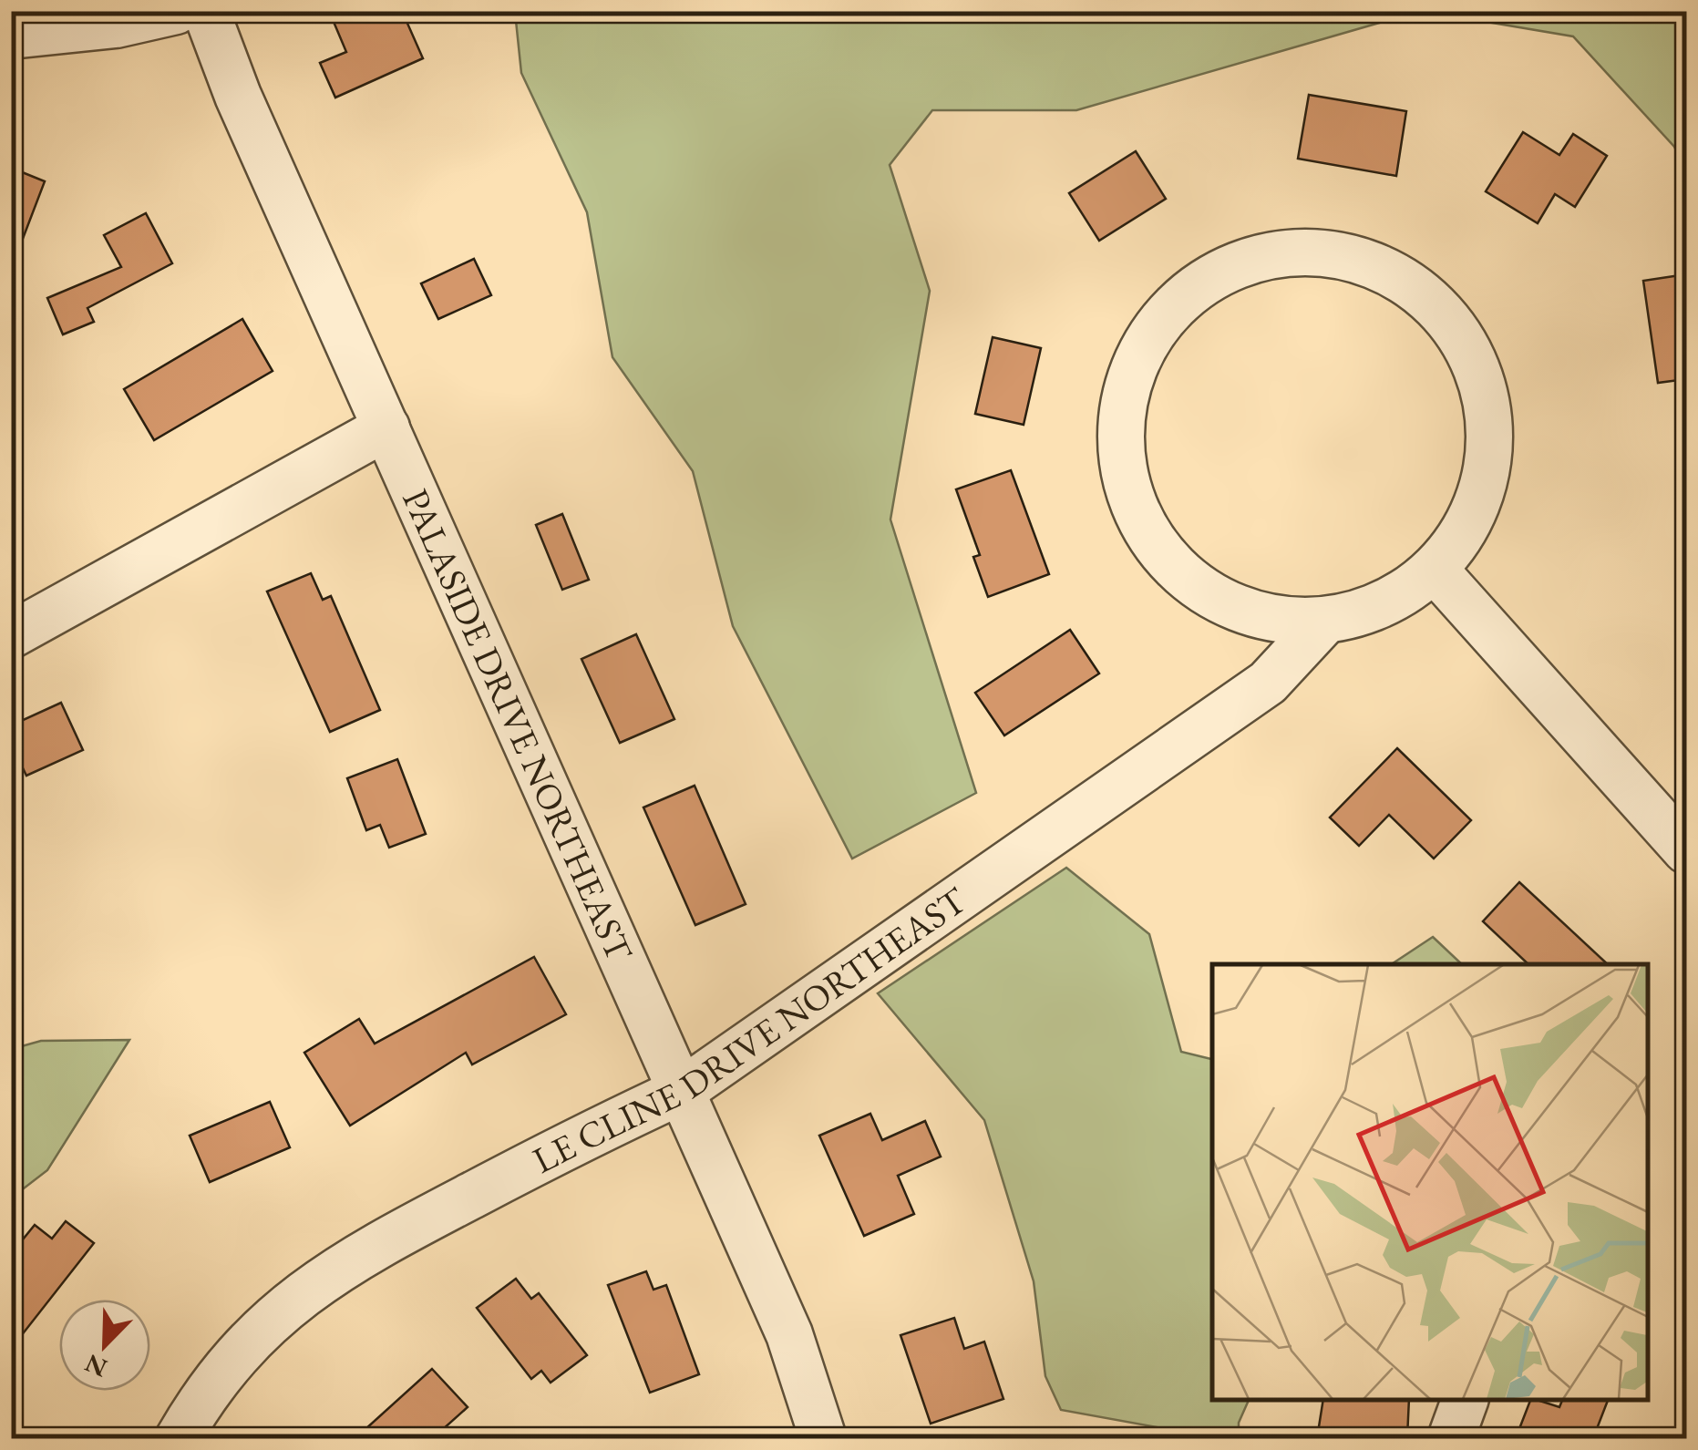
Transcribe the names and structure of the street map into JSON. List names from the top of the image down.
{
  "streets": {
    "street": ["PALASIDE DRIVE NORTHEAST", "LE CLINE DRIVE NORTHEAST"]
  },
  "crossings": [
    ["PALASIDE DRIVE NORTHEAST", "LE CLINE DRIVE NORTHEAST"]
  ],
  "north": "bottom left"
}
